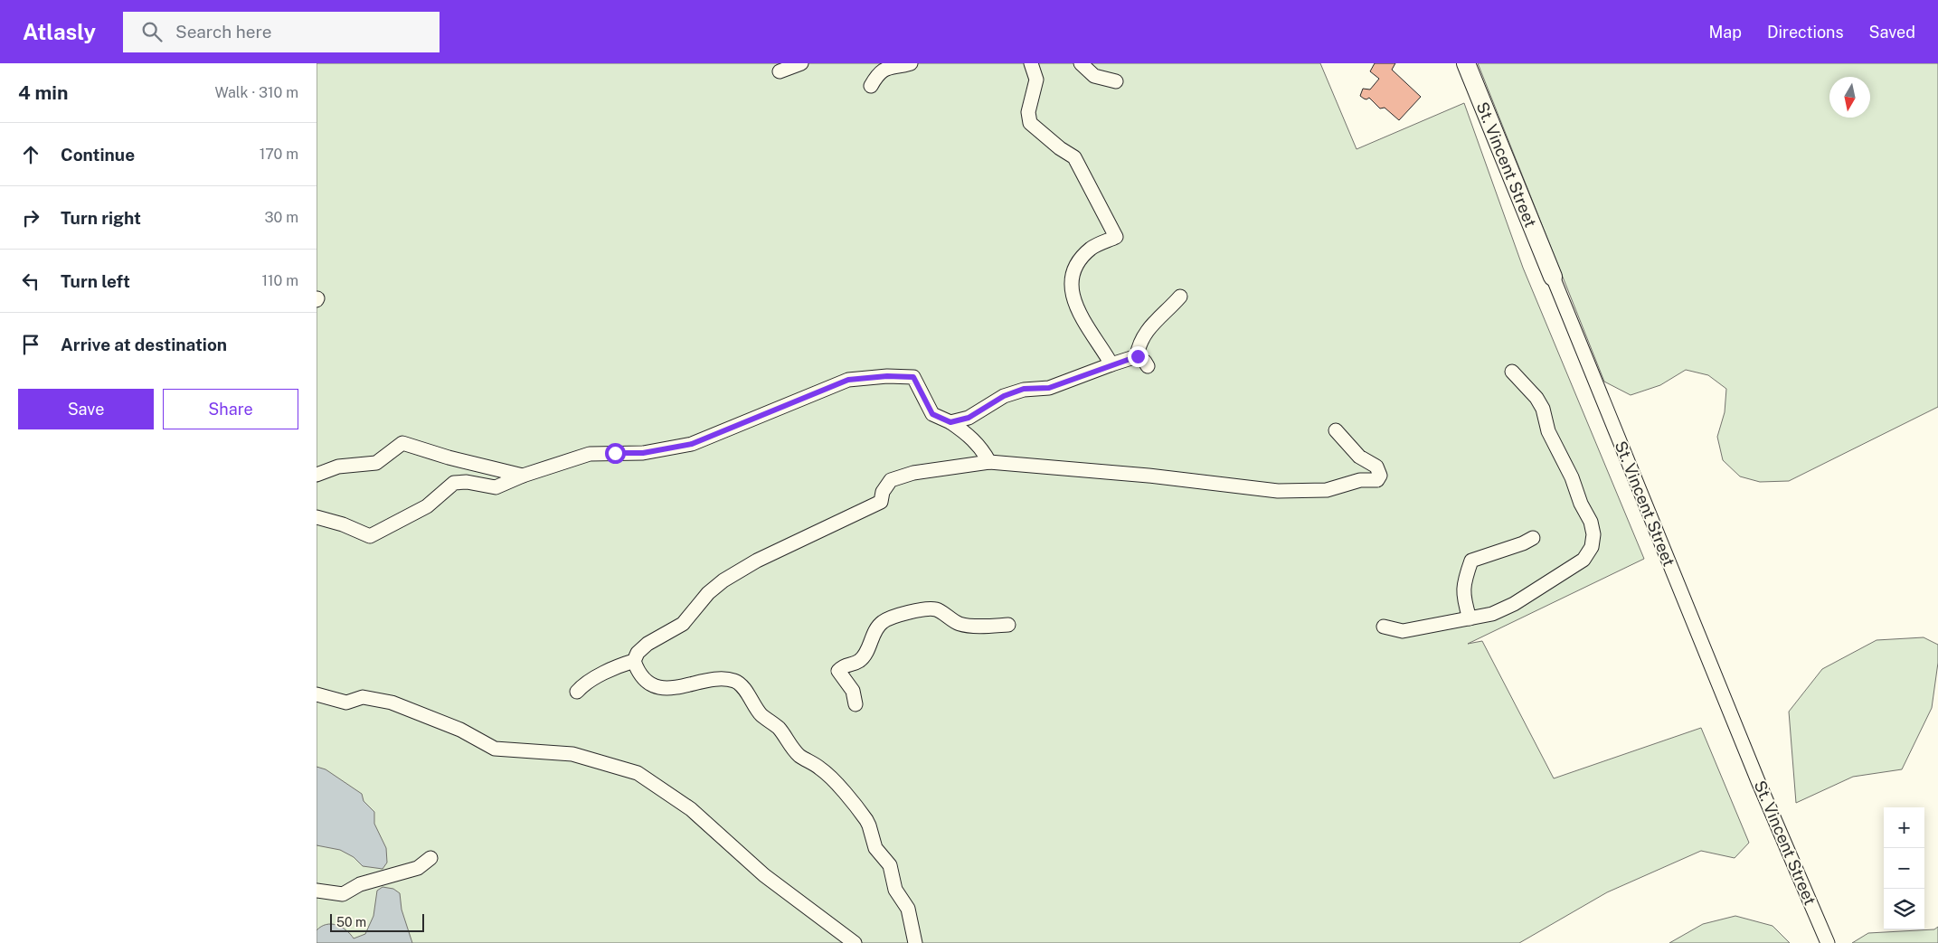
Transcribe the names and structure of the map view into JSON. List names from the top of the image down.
{
  "streets": {
    "main road": ["St. Vincent Street"]
  },
  "scale_bar": "50 m",
  "north": "bottom",
  "page": {
    "header": "Atlasly",
    "search": "Search here",
    "nav": ["Map", "Directions", "Saved"],
    "heading": ["4 min", "Walk · 310 m"],
    "list": [
      ["Continue", "170 m"],
      ["Turn right", "30 m"],
      ["Turn left", "110 m"],
      "Arrive at destination"
    ],
    "buttons": ["Save", "Share"],
    "map_buttons": ["+", "−"],
    "scale": "50 m"
  }
}
